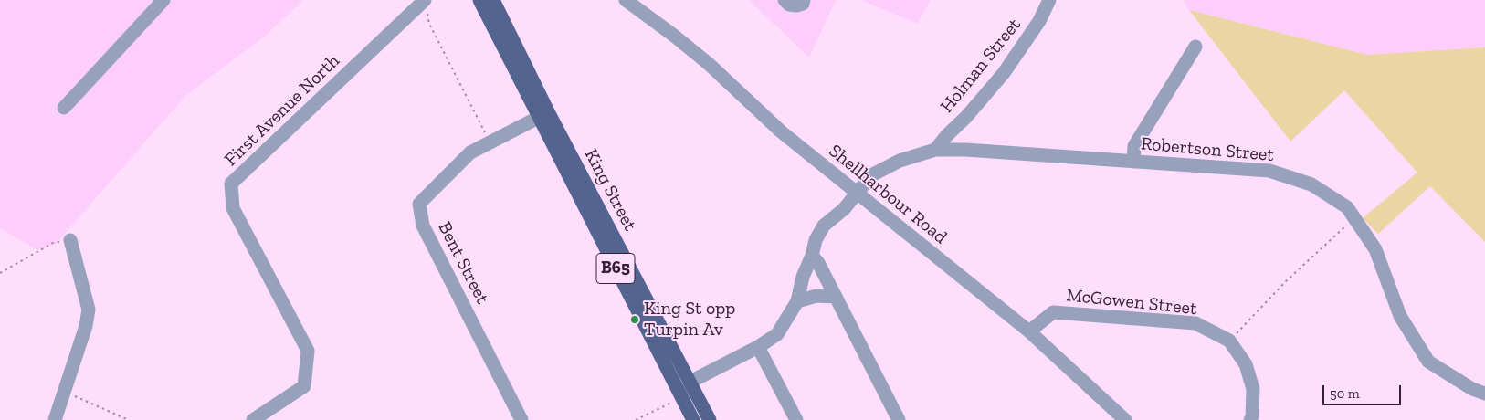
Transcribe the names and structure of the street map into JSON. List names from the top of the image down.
{
  "streets": {
    "main road": ["King Street", "B65"],
    "street": [
      "Holman Street",
      "First Avenue North",
      "Robertson Street",
      "Shellharbour Road",
      "Bent Street",
      "McGowen Street"
    ]
  },
  "crossings": [
    ["Holman Street", "Robertson Street"],
    ["Robertson Street", "King Street"],
    ["Robertson Street", "Shellharbour Road"],
    ["King Street", "Bent Street"],
    ["Shellharbour Road", "McGowen Street"]
  ],
  "places": ["King St opp Turpin Av"],
  "scale_bar": "50 m"
}
